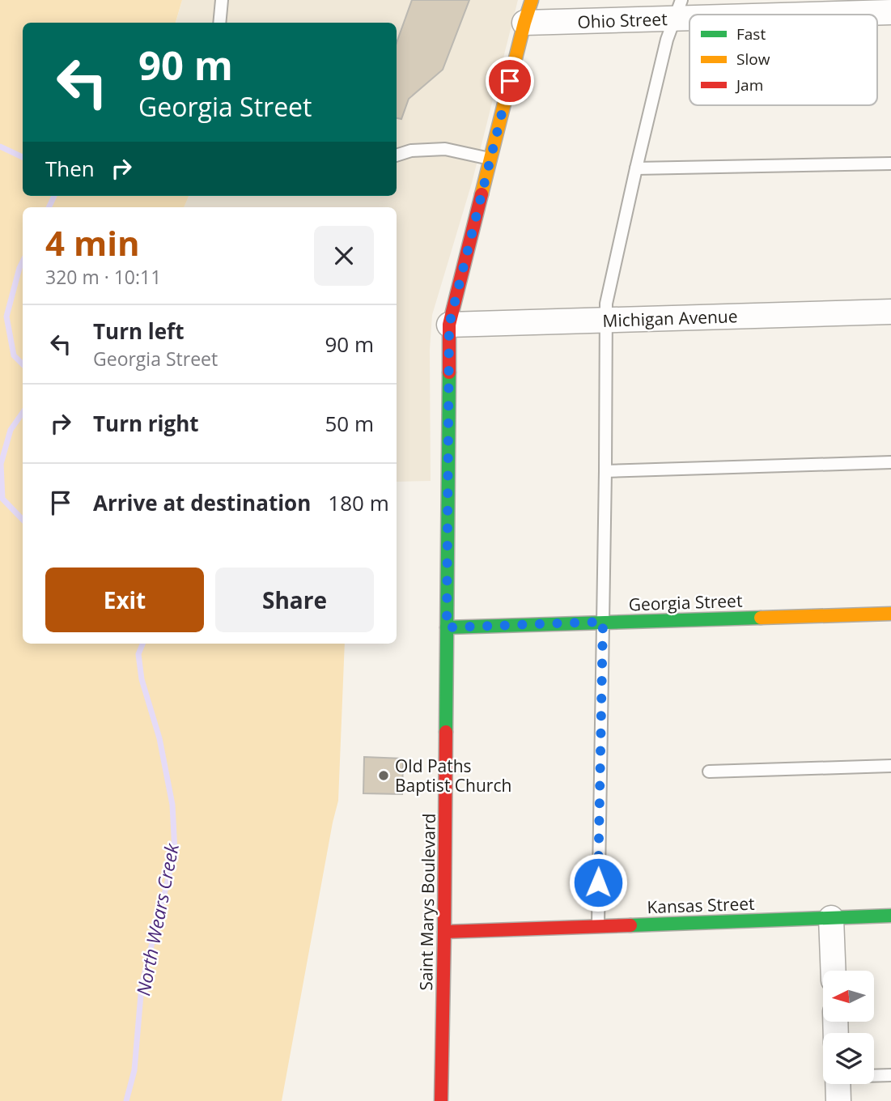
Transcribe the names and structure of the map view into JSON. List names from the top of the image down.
{
  "streets": {
    "street": [
      "Ohio Street",
      "Michigan Avenue",
      "Georgia Street",
      "Saint Marys Boulevard",
      "Kansas Street"
    ]
  },
  "crossings": [
    ["Ohio Street", "Saint Marys Boulevard"],
    ["Michigan Avenue", "Saint Marys Boulevard"],
    ["Georgia Street", "Saint Marys Boulevard"],
    ["Saint Marys Boulevard", "Kansas Street"]
  ],
  "water": ["North Wears Creek"],
  "places": ["Old Paths Baptist Church"],
  "legend": ["Fast", "Slow", "Jam"],
  "north": "left",
  "page": {
    "turn": ["90 m", "Georgia Street"],
    "then": "Then",
    "heading": ["4 min", "320 m · 10:11"],
    "list": [
      {
        "name": "Turn left",
        "note": "Georgia Street",
        "value": "90 m"
      },
      {
        "name": "Turn right",
        "value": "50 m"
      },
      {
        "name": "Arrive at destination",
        "value": "180 m"
      }
    ],
    "buttons": ["Exit", "Share"]
  }
}
